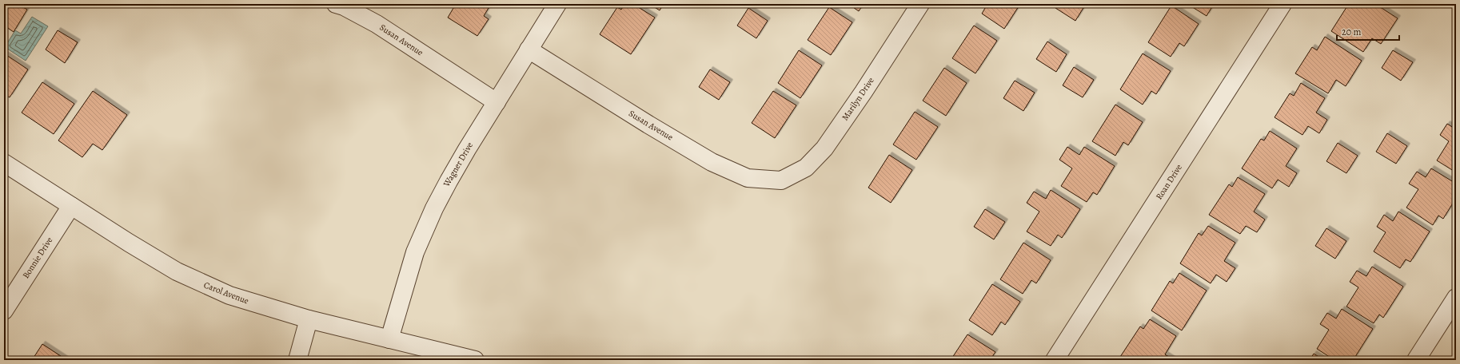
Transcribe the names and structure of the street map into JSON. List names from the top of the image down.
{
  "streets": {
    "street": [
      "Susan Avenue",
      "Marilyn Drive",
      "Wagner Drive",
      "Roan Drive",
      "Bonnie Drive",
      "Carol Avenue"
    ]
  },
  "crossings": [
    ["Susan Avenue", "Marilyn Drive"],
    ["Susan Avenue", "Wagner Drive"],
    ["Wagner Drive", "Carol Avenue"],
    ["Bonnie Drive", "Carol Avenue"]
  ],
  "scale_bar": "20 m"
}
